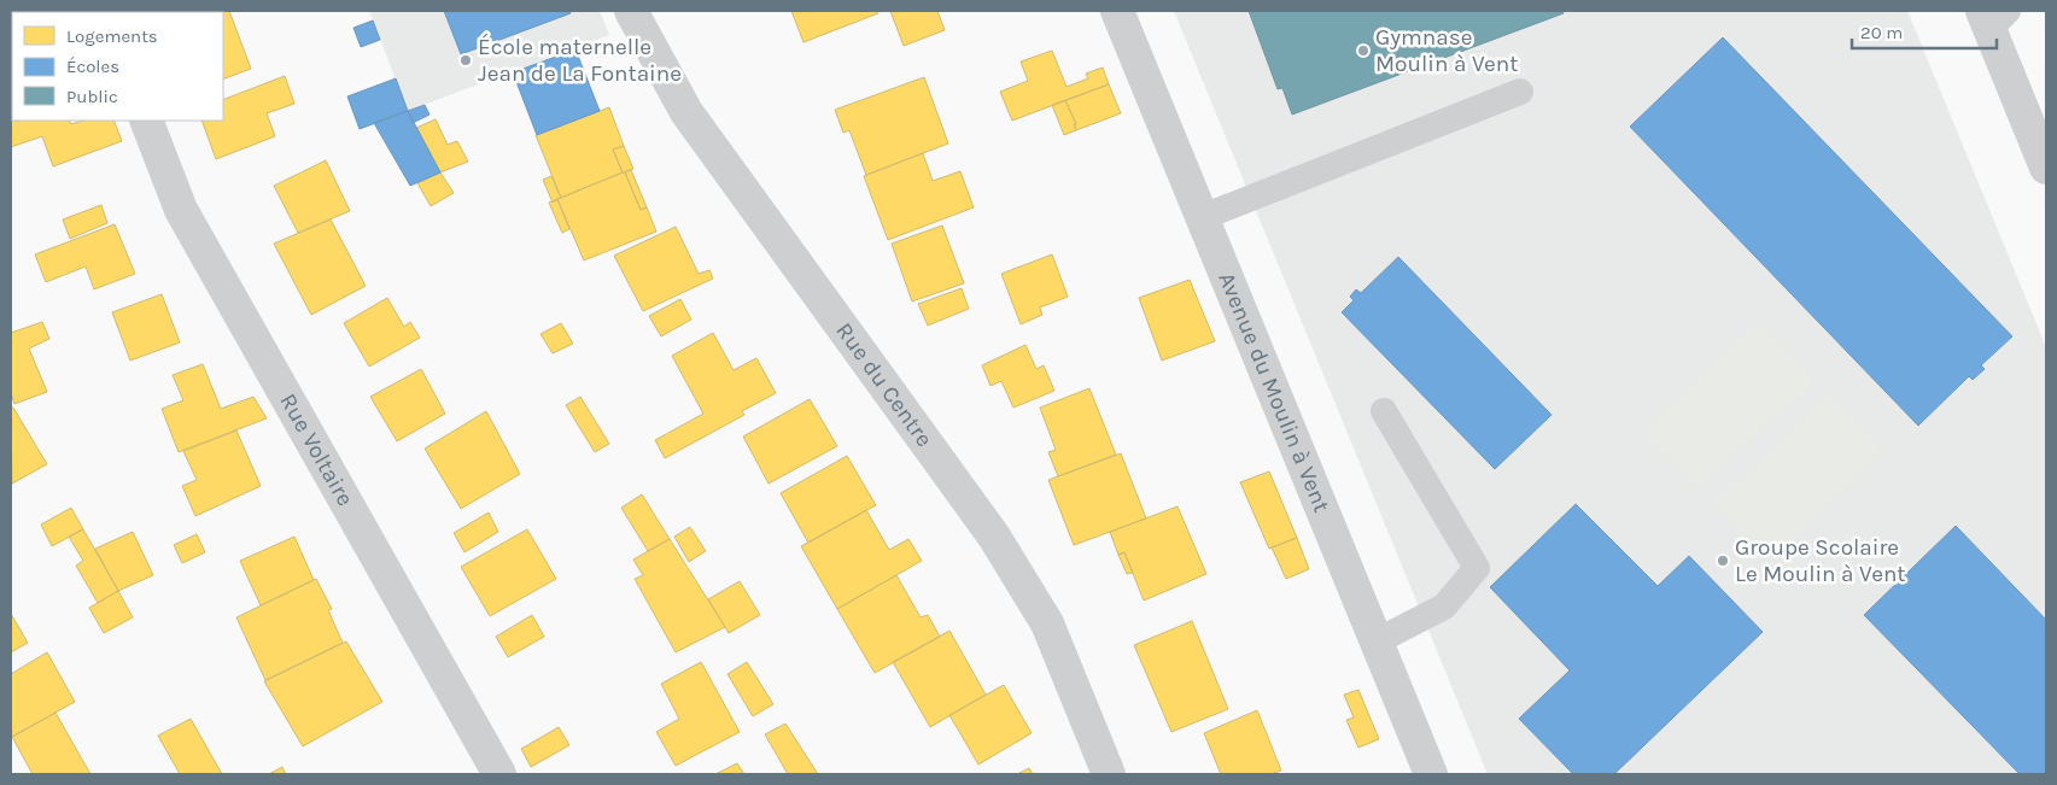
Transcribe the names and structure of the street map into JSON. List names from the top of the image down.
{
  "streets": {
    "street": ["Rue du Centre", "Avenue du Moulin à Vent", "Rue Voltaire"]
  },
  "places": ["Gymnase Moulin à Vent", "École maternelle Jean de La Fontaine", "Groupe Scolaire Le Moulin à Vent"],
  "legend": ["Logements", "Écoles", "Public"],
  "scale_bar": "20 m"
}
